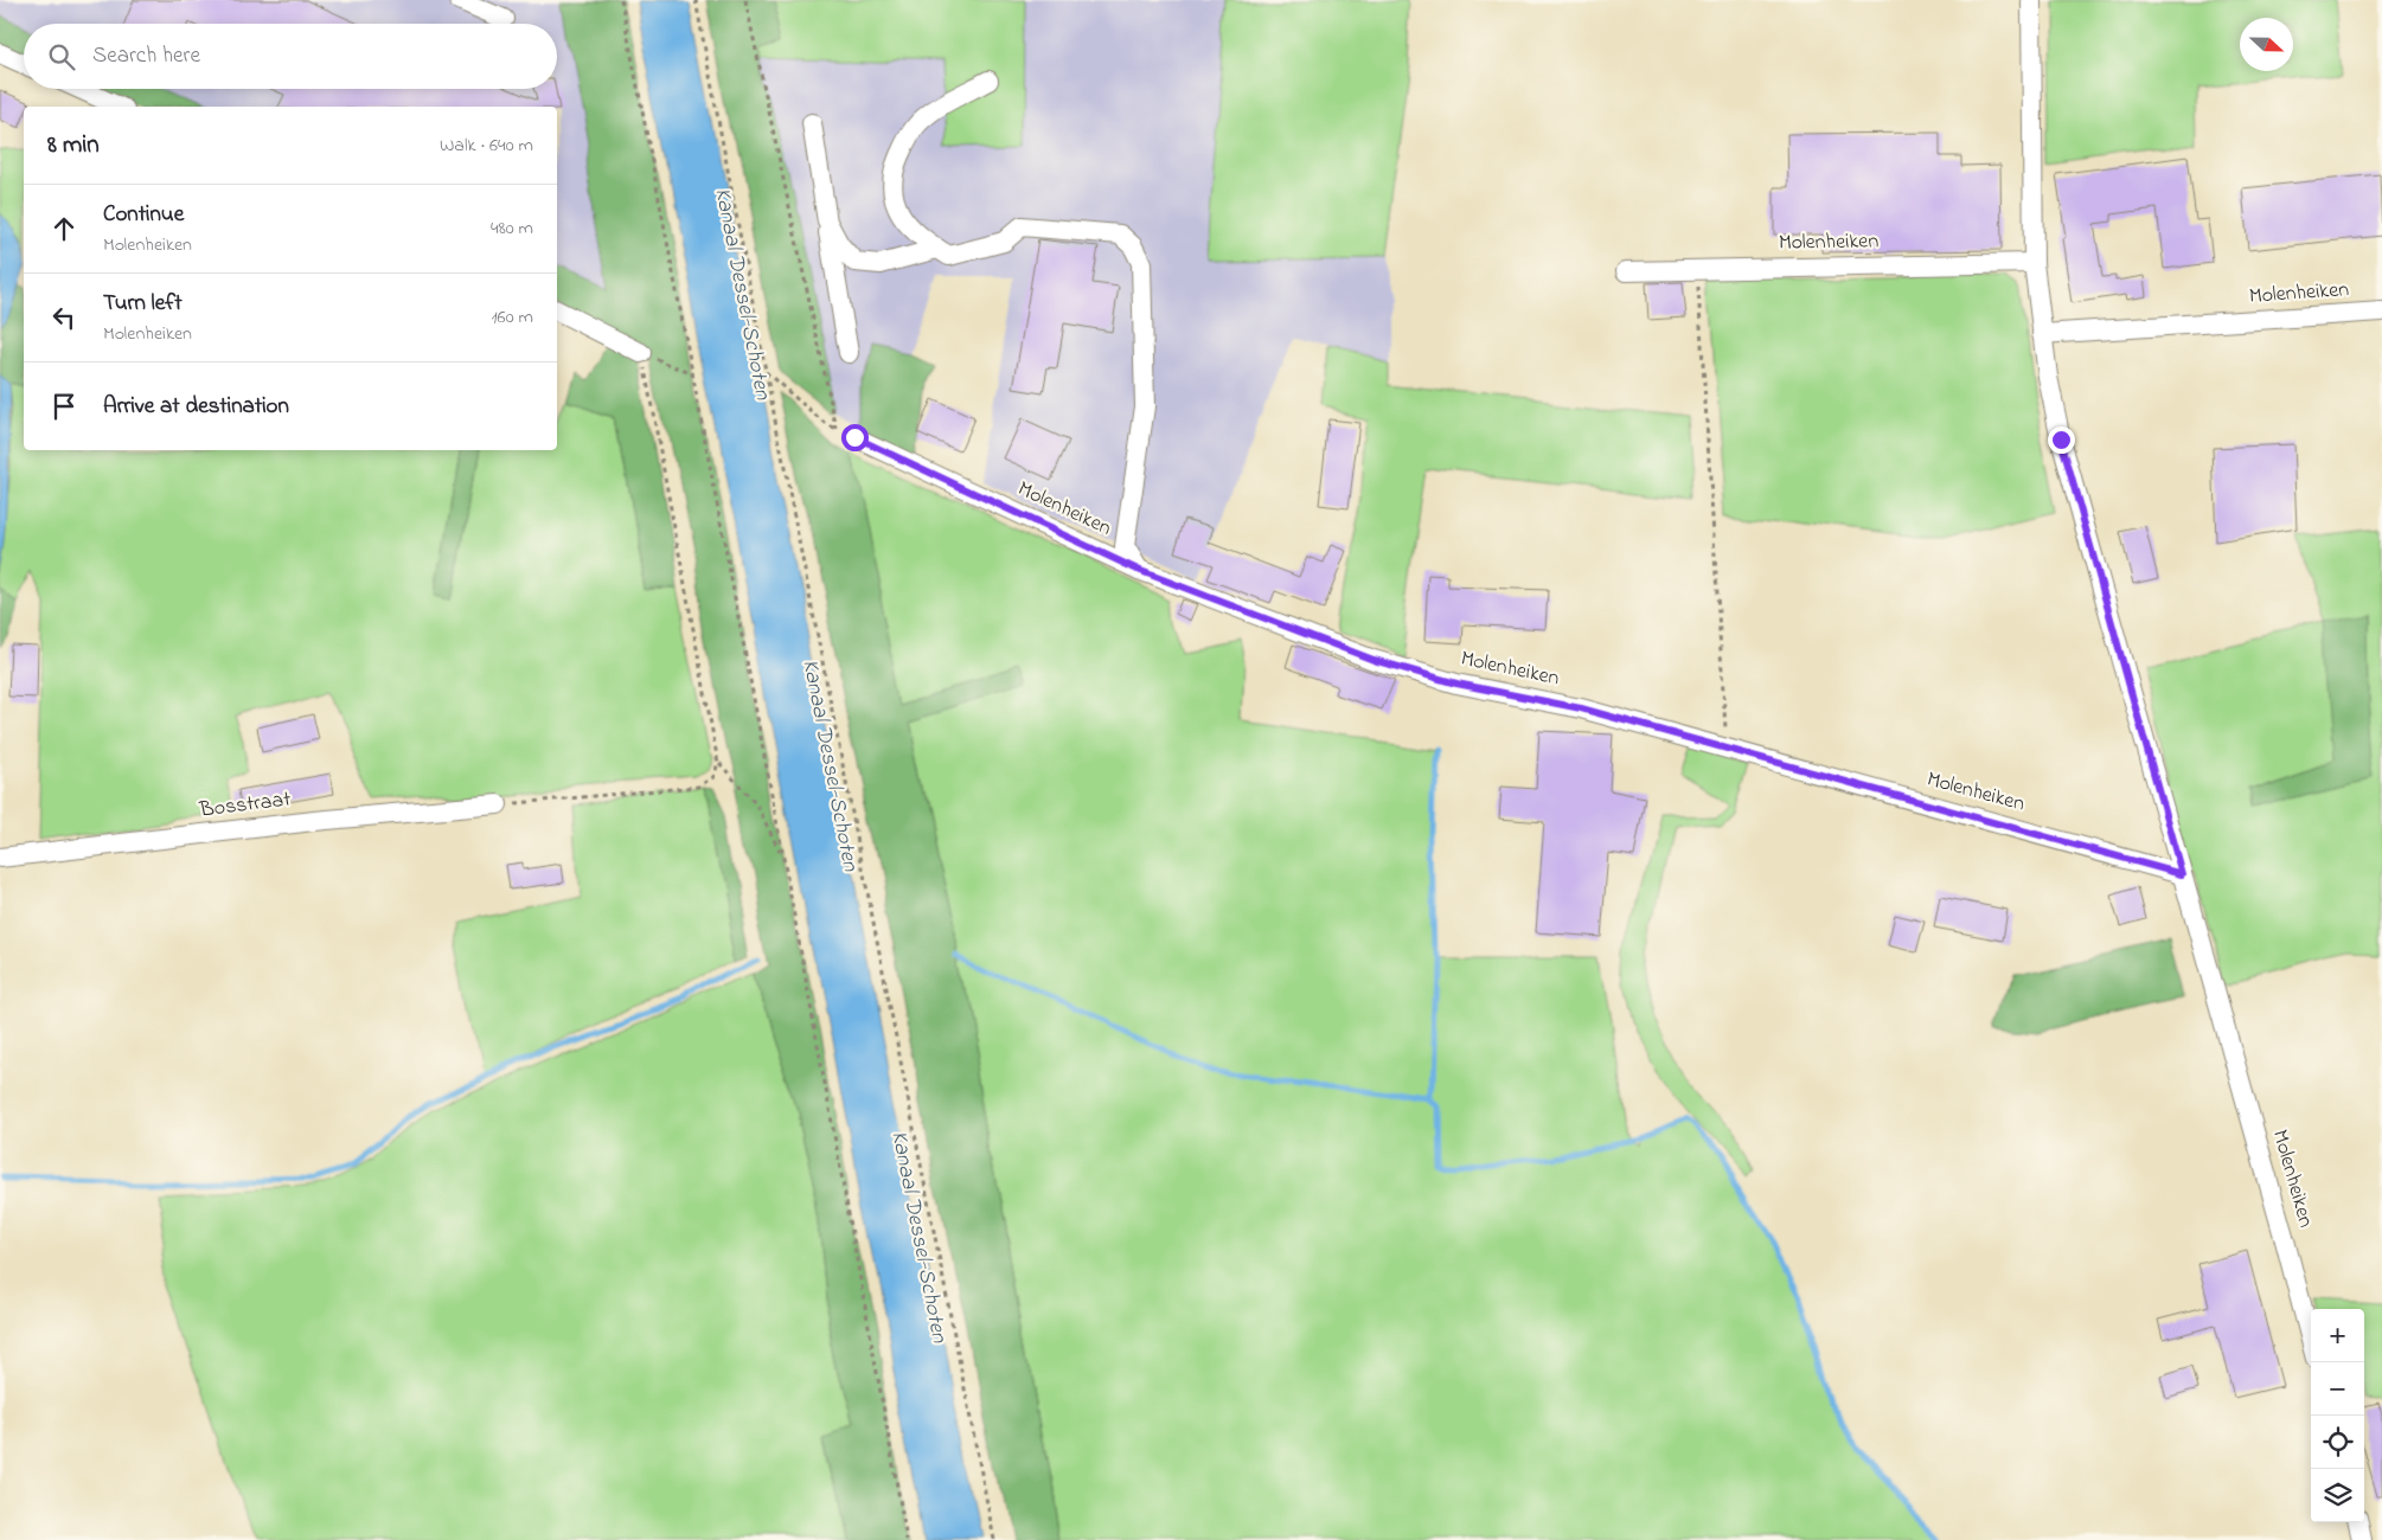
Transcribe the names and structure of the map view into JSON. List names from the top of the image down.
{
  "streets": {
    "street": ["Molenheiken", "Bosstraat"]
  },
  "water": ["Kanaal Dessel-Schoten"],
  "north": "right",
  "page": {
    "search": "Search here",
    "heading": ["8 min", "Walk · 640 m"],
    "list": [
      ["Continue", "Molenheiken", "480 m"],
      ["Turn left", "Molenheiken", "160 m"],
      "Arrive at destination"
    ],
    "map_buttons": ["+", "−"]
  }
}
